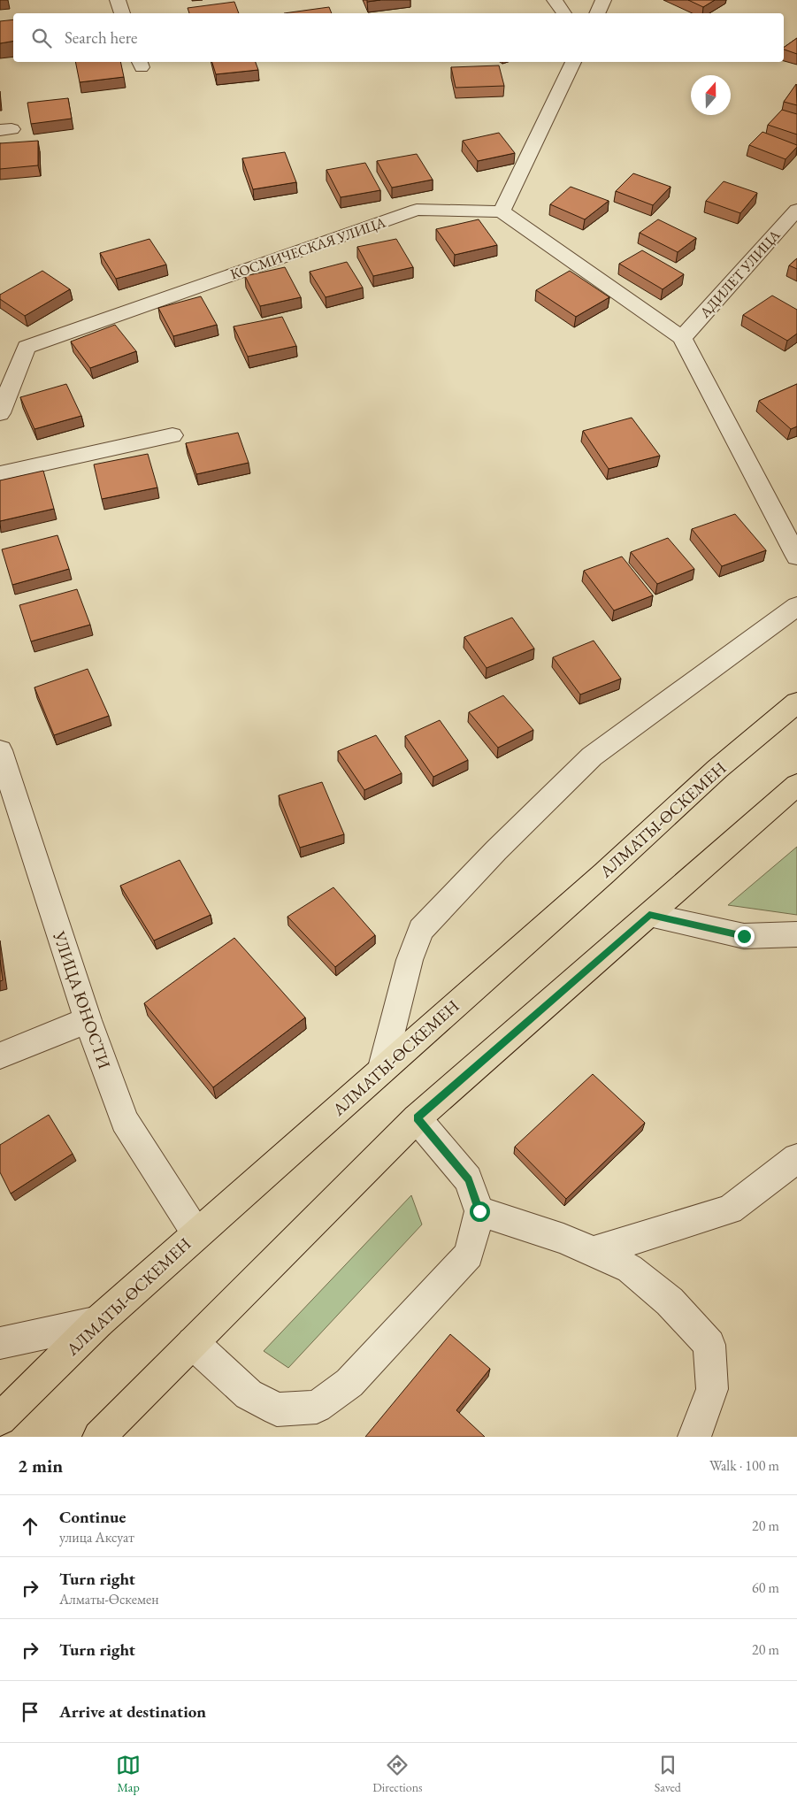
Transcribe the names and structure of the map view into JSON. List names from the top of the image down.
{
  "streets": {
    "main road": ["АЛМАТЫ-ӨСКЕМЕН"],
    "street": ["КОСМИЧЕСКАЯ УЛИЦА", "АДИЛЕТ УЛИЦА", "УЛИЦА ЮНОСТИ"]
  },
  "crossings": [
    ["АЛМАТЫ-ӨСКЕМЕН", "УЛИЦА ЮНОСТИ"]
  ],
  "north": "top",
  "page": {
    "search": "Search here",
    "heading": ["2 min", "Walk · 100 m"],
    "list": [
      ["Continue", "улица Аксуат", "20 m"],
      ["Turn right", "Алматы-Өскемен", "60 m"],
      ["Turn right", "20 m"],
      "Arrive at destination"
    ],
    "nav": ["Map", "Directions", "Saved"]
  }
}
